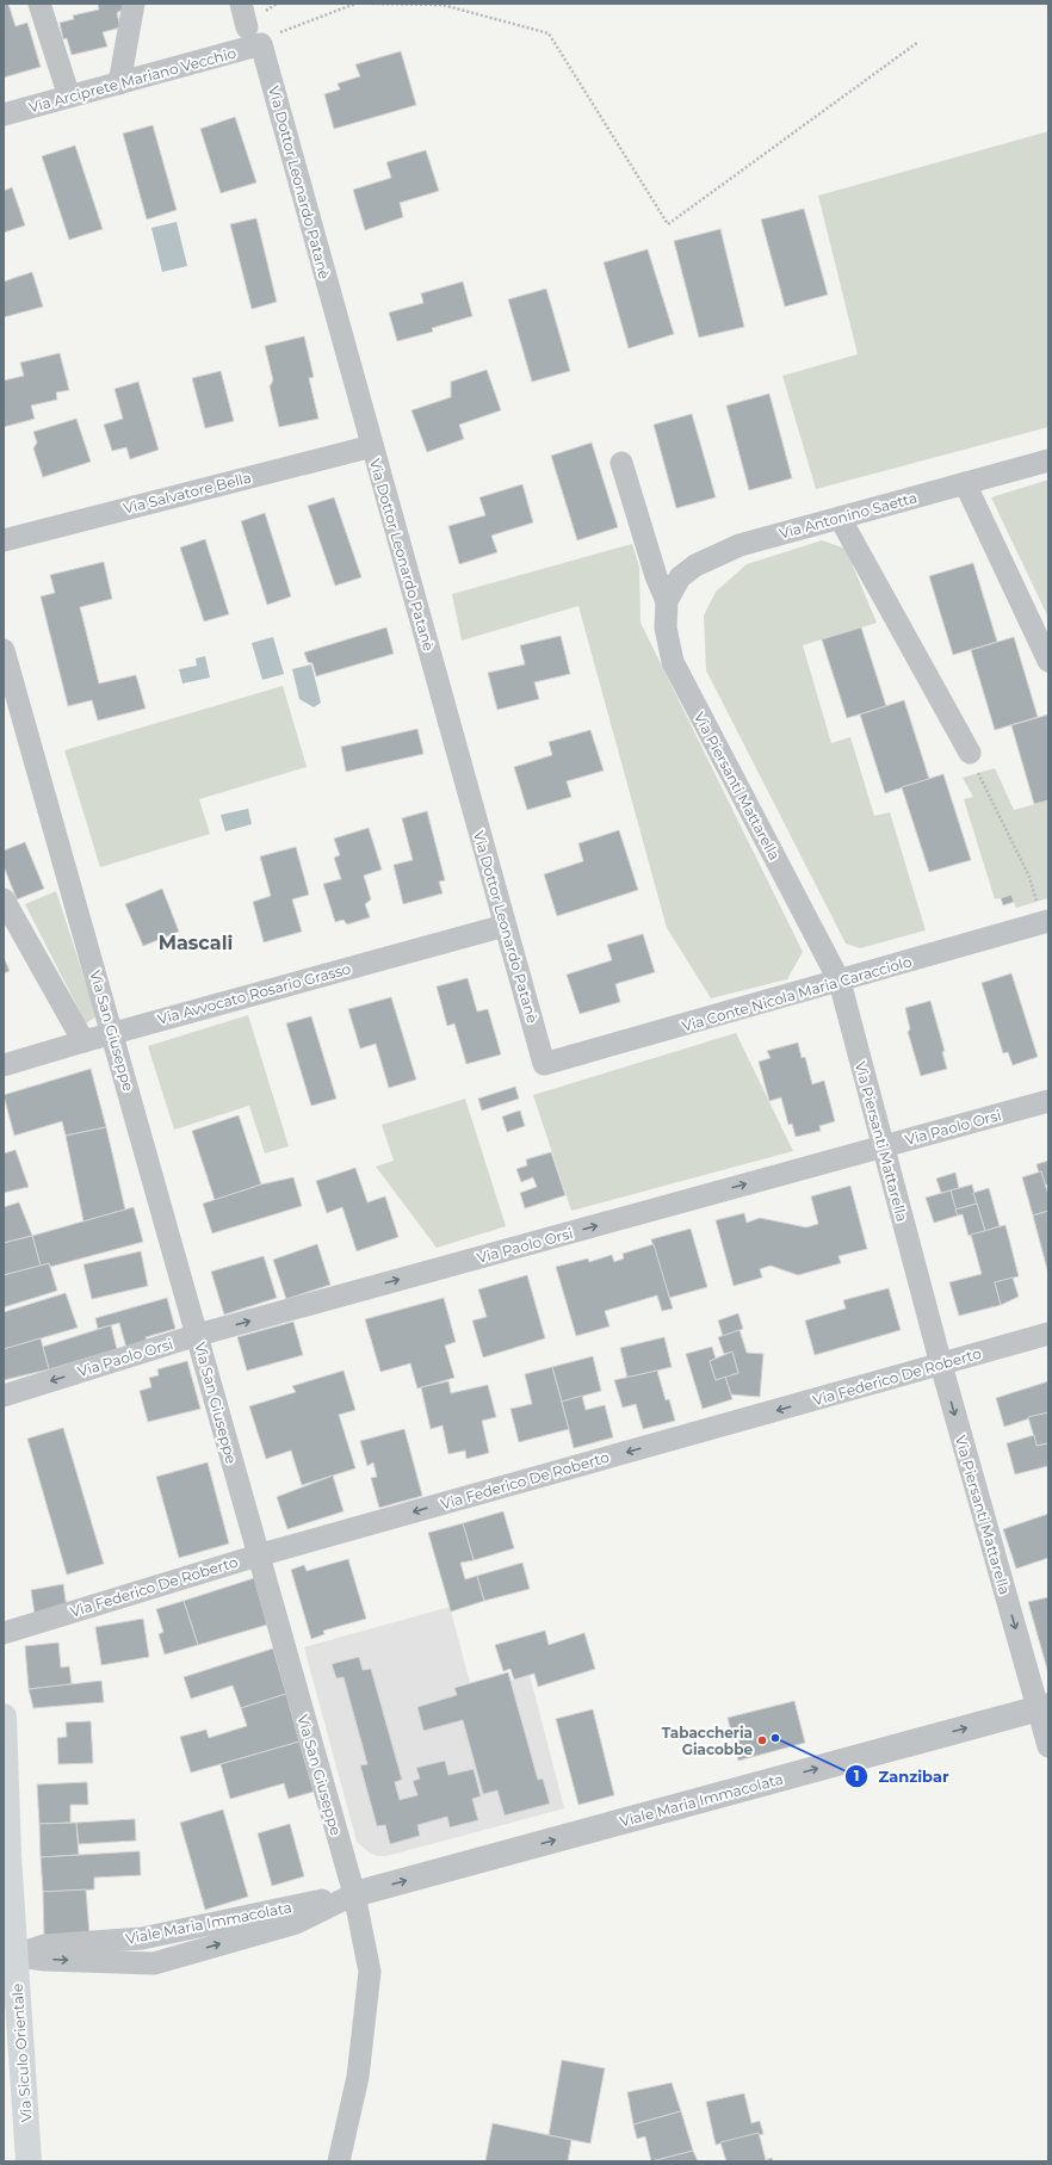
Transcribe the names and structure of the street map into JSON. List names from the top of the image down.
{
  "streets": {
    "main road": ["Via Siculo Orientale"],
    "street": [
      "Via Arciprete Mariano Vecchio",
      "Via Dottor Leonardo Patanè",
      "Via Salvatore Bella",
      "Via Antonino Saetta",
      "Via Piersanti Mattarella",
      "Via Avvocato Rosario Grasso",
      "Via Conte Nicola Maria Caracciolo",
      "Via San Giuseppe",
      "Via Paolo Orsi",
      "Via Federico De Roberto",
      "Viale Maria Immacolata"
    ]
  },
  "crossings": [
    ["Via Arciprete Mariano Vecchio", "Via Dottor Leonardo Patanè"],
    ["Via Dottor Leonardo Patanè", "Via Salvatore Bella"],
    ["Via Dottor Leonardo Patanè", "Via Avvocato Rosario Grasso"],
    ["Via Dottor Leonardo Patanè", "Via Conte Nicola Maria Caracciolo"],
    ["Via Antonino Saetta", "Via Piersanti Mattarella"],
    ["Via Piersanti Mattarella", "Via Conte Nicola Maria Caracciolo"],
    ["Via Piersanti Mattarella", "Via Paolo Orsi"],
    ["Via Piersanti Mattarella", "Via Federico De Roberto"],
    ["Via Piersanti Mattarella", "Viale Maria Immacolata"],
    ["Via Avvocato Rosario Grasso", "Via San Giuseppe"],
    ["Via San Giuseppe", "Via Paolo Orsi"],
    ["Via San Giuseppe", "Via Federico De Roberto"],
    ["Via San Giuseppe", "Viale Maria Immacolata"],
    ["Viale Maria Immacolata", "Via Siculo Orientale"]
  ],
  "one_way": ["Via Federico De Roberto", "Viale Maria Immacolata"],
  "districts": ["Mascali"],
  "places": ["Zanzibar", "Tabaccheria Giacobbe"]
}
